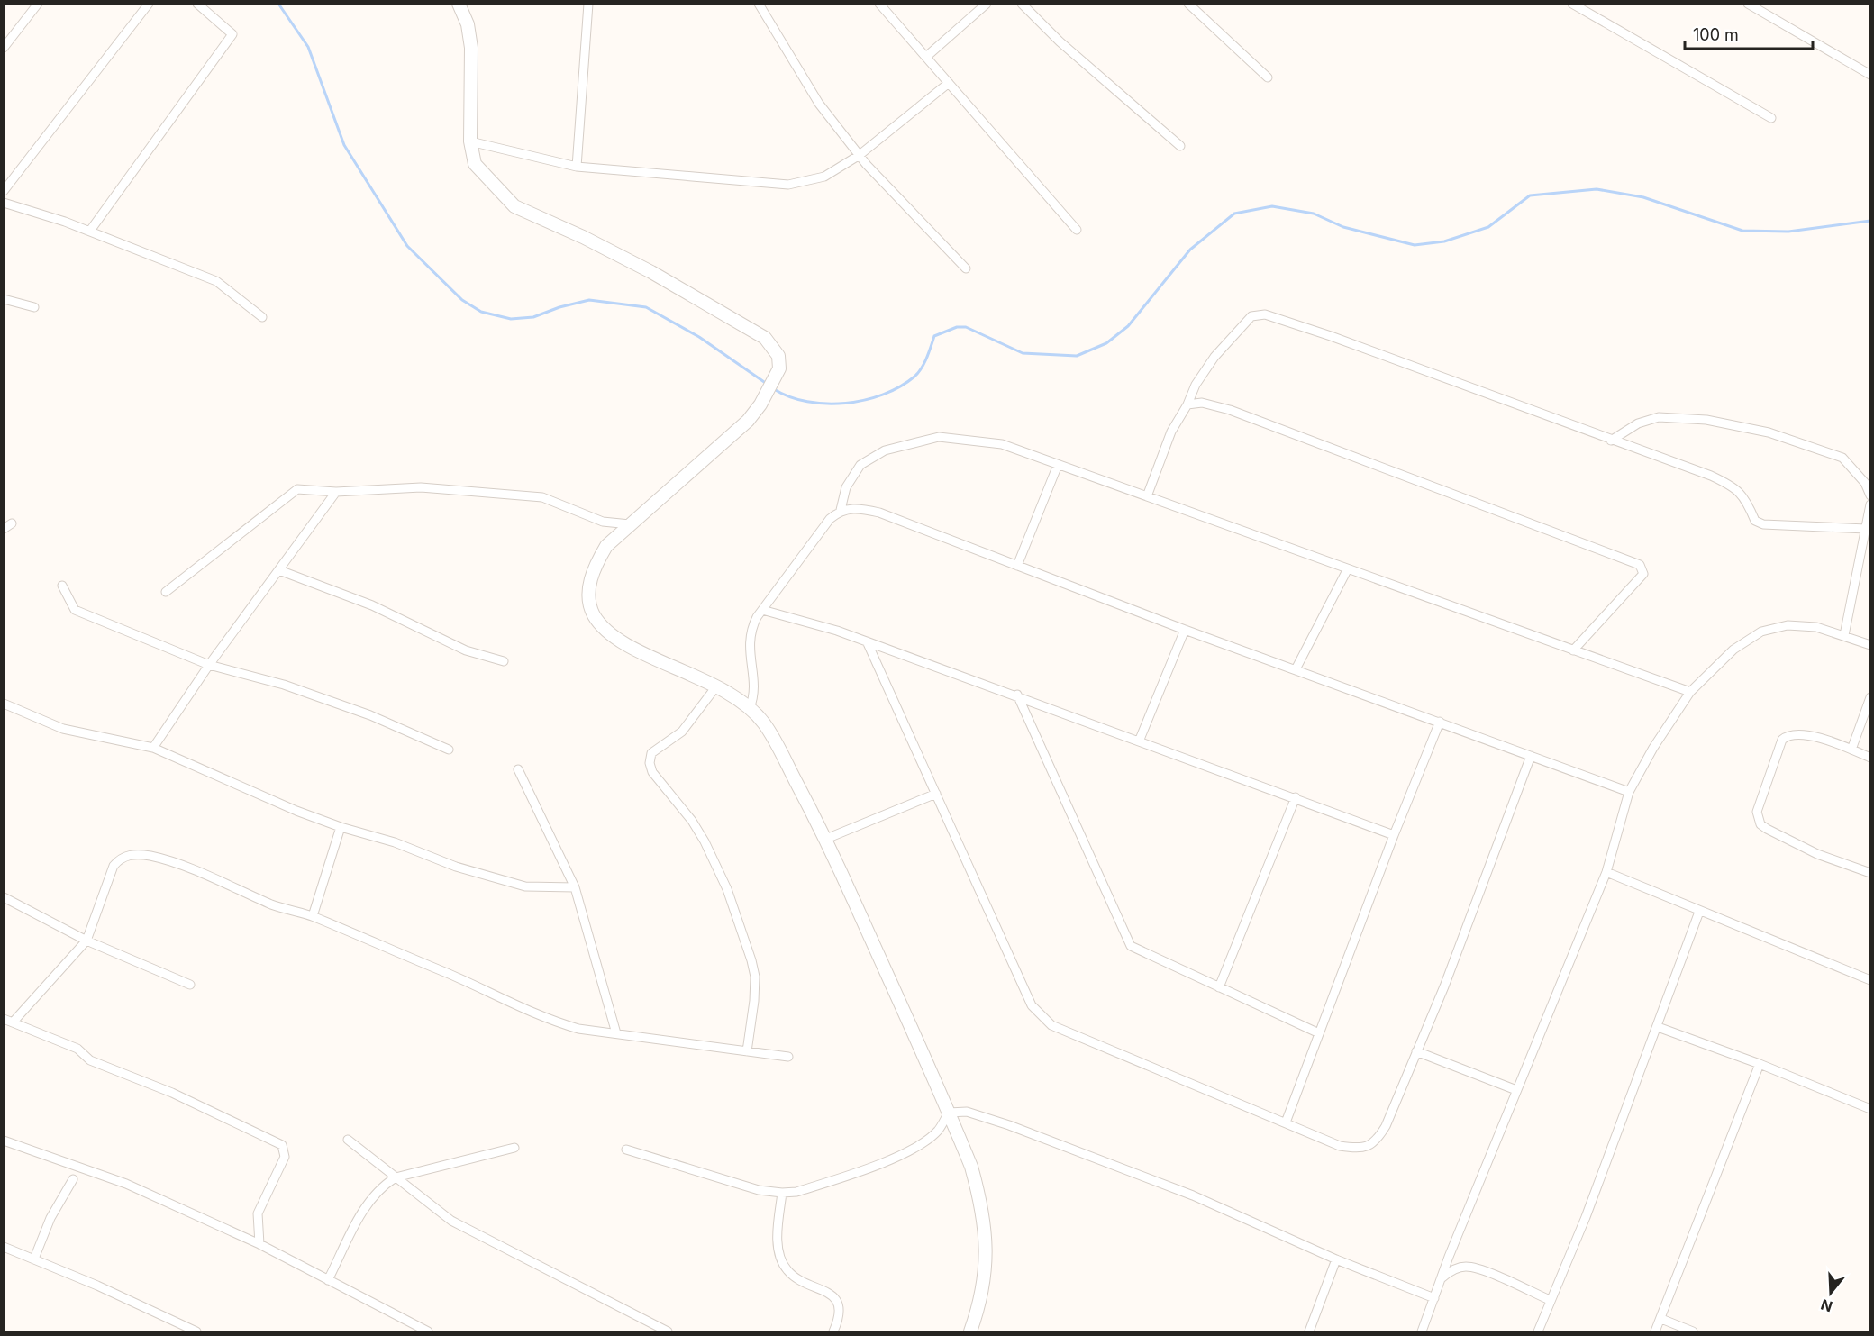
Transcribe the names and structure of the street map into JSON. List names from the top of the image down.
{
  "scale_bar": "100 m",
  "north": "bottom"
}
